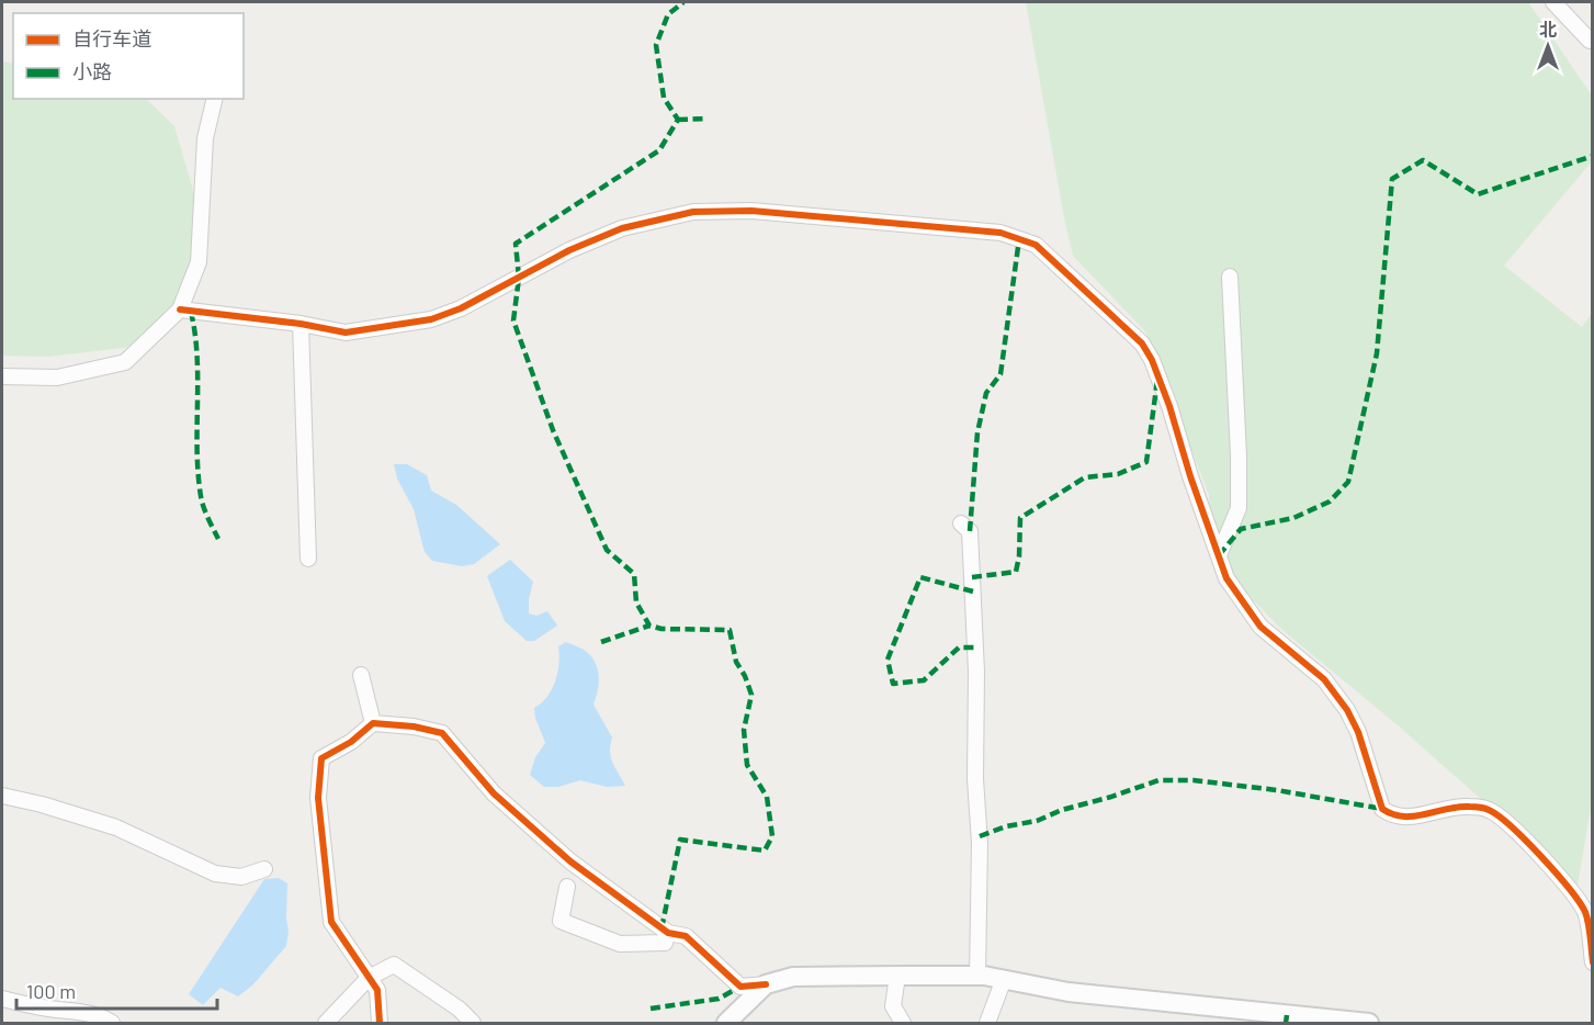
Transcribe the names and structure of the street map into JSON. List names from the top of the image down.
{
  "legend": ["自行车道", "小路"],
  "scale_bar": "100 m",
  "north": "top"
}
